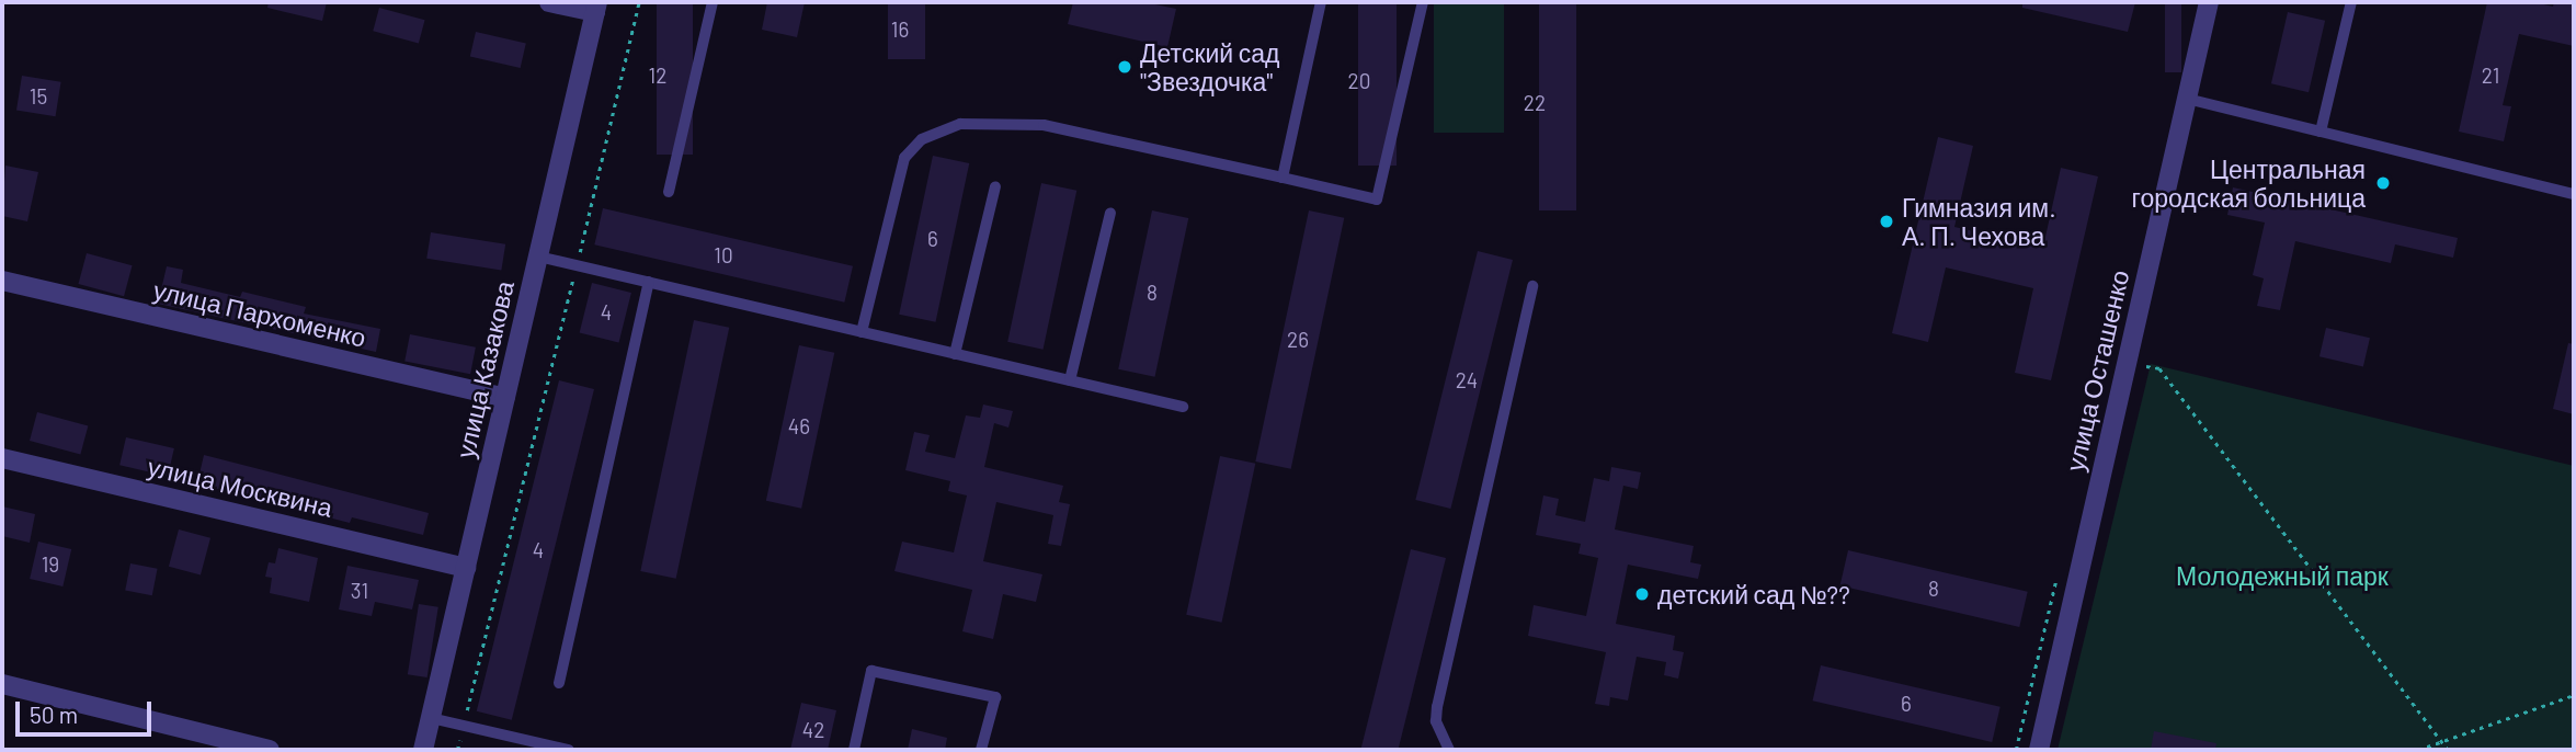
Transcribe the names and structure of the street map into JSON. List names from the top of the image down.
{
  "streets": {
    "street": [
      "улица Пархоменко",
      "улица Казакова",
      "улица Осташенко",
      "улица Москвина"
    ]
  },
  "crossings": [
    ["улица Пархоменко", "улица Казакова"],
    ["улица Казакова", "улица Москвина"]
  ],
  "parks": ["Молодежный парк"],
  "places": [
    "Детский сад \"Звездочка\"",
    "Центральная городская больница",
    "Гимназия им. А. П. Чехова",
    "детский сад №??"
  ],
  "house_numbers": [
    "16",
    "12",
    "21",
    "20",
    "15",
    "22",
    "6",
    "10",
    "8",
    "4",
    "26",
    "24",
    "46",
    "4",
    "19",
    "8",
    "31",
    "6",
    "42"
  ],
  "scale_bar": "50 m"
}
